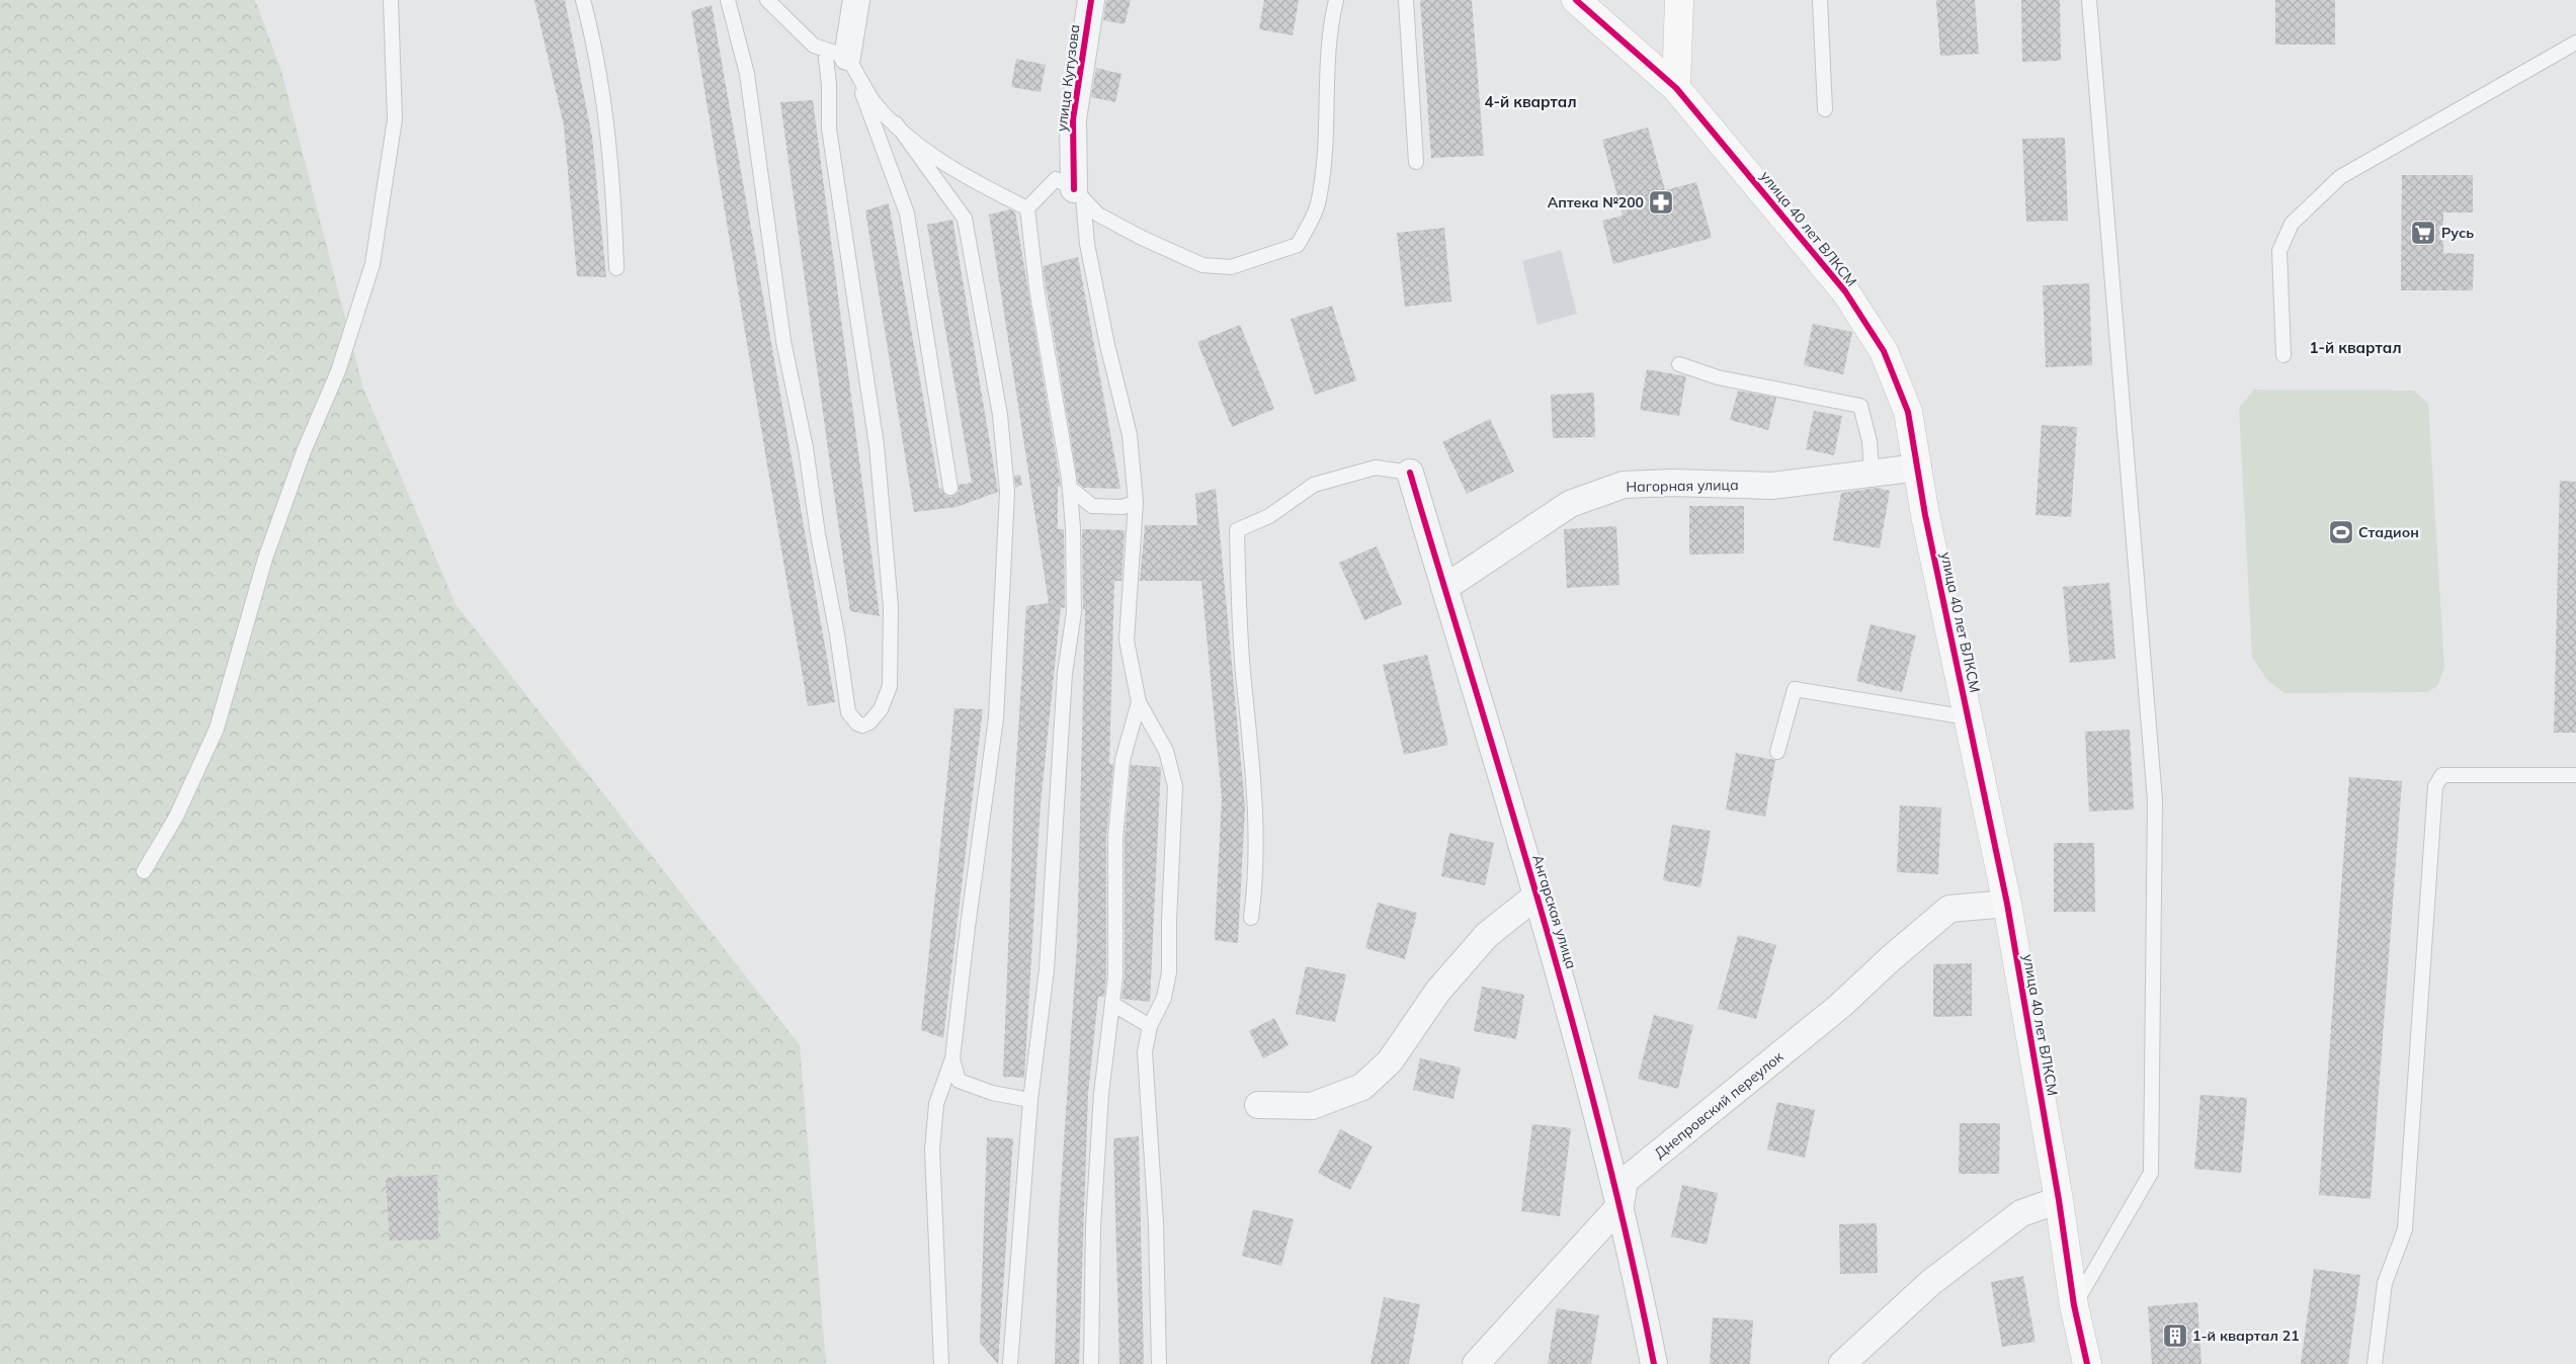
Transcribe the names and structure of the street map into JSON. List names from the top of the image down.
{
  "streets": {
    "street": [
      "улица Кутузова",
      "улица 40 лет ВЛКСМ",
      "Нагорная улица",
      "Ангарская улица",
      "Днепровский переулок"
    ]
  },
  "crossings": [
    ["улица 40 лет ВЛКСМ", "Нагорная улица"],
    ["улица 40 лет ВЛКСМ", "Днепровский переулок"],
    ["Нагорная улица", "Ангарская улица"],
    ["Ангарская улица", "Днепровский переулок"]
  ],
  "districts": ["4-й квартал", "1-й квартал"],
  "places": {
    "pharmacy": ["Аптека №200"],
    "supermarket": ["Русь"],
    "sports": ["Стадион"],
    "building": ["1-й квартал 21"]
  }
}
